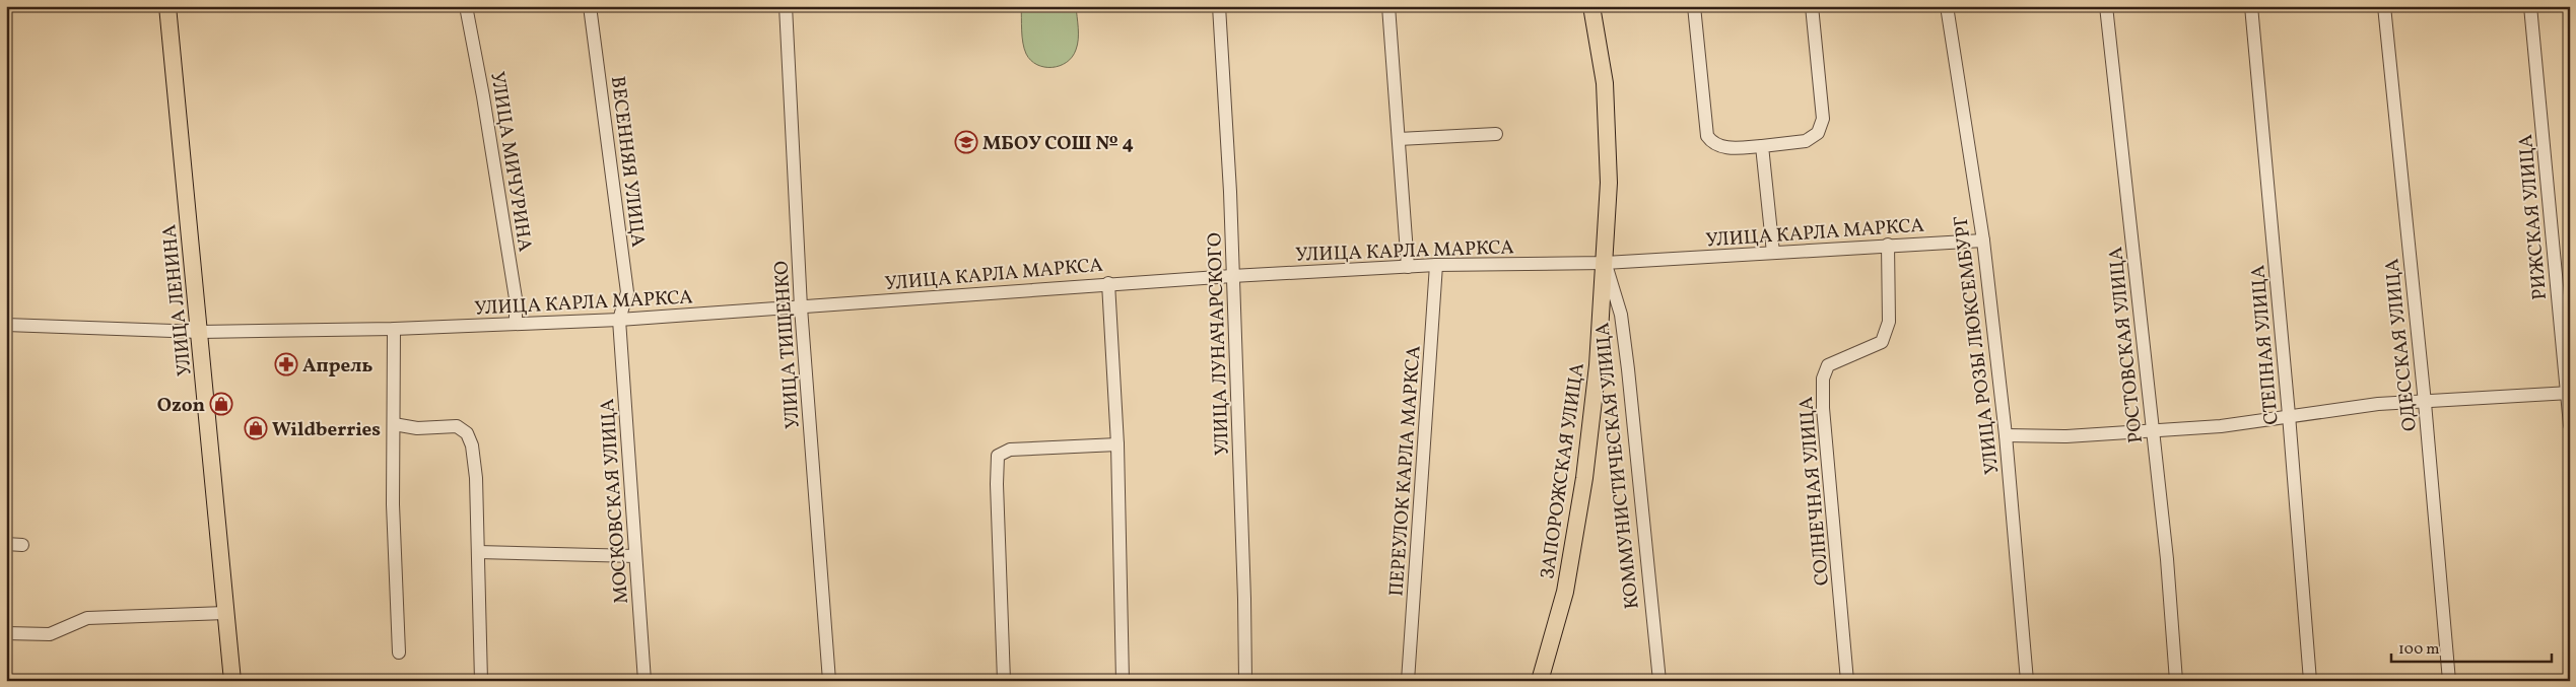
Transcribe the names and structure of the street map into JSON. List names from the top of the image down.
{
  "streets": {
    "main road": ["УЛИЦА ЛЕНИНА", "КОММУНИСТИЧЕСКАЯ УЛИЦА", "ЗАПОРОЖСКАЯ УЛИЦА"],
    "street": [
      "УЛИЦА МИЧУРИНА",
      "ВЕСЕННЯЯ УЛИЦА",
      "РИЖСКАЯ УЛИЦА",
      "УЛИЦА КАРЛА МАРКСА",
      "УЛИЦА ЛУНАЧАРСКОГО",
      "УЛИЦА ТИЩЕНКО",
      "УЛИЦА РОЗЫ ЛЮКСЕМБУРГ",
      "РОСТОВСКАЯ УЛИЦА",
      "СТЕПНАЯ УЛИЦА",
      "ОДЕССКАЯ УЛИЦА",
      "ПЕРЕУЛОК КАРЛА МАРКСА",
      "СОЛНЕЧНАЯ УЛИЦА",
      "МОСКОВСКАЯ УЛИЦА"
    ]
  },
  "crossings": [
    ["УЛИЦА МИЧУРИНА", "УЛИЦА КАРЛА МАРКСА"],
    ["ВЕСЕННЯЯ УЛИЦА", "УЛИЦА КАРЛА МАРКСА"],
    ["ВЕСЕННЯЯ УЛИЦА", "МОСКОВСКАЯ УЛИЦА"],
    ["УЛИЦА КАРЛА МАРКСА", "УЛИЦА ЛЕНИНА"],
    ["УЛИЦА КАРЛА МАРКСА", "УЛИЦА ЛУНАЧАРСКОГО"],
    ["УЛИЦА КАРЛА МАРКСА", "УЛИЦА ТИЩЕНКО"],
    ["УЛИЦА КАРЛА МАРКСА", "УЛИЦА РОЗЫ ЛЮКСЕМБУРГ"],
    ["УЛИЦА КАРЛА МАРКСА", "КОММУНИСТИЧЕСКАЯ УЛИЦА"],
    ["УЛИЦА КАРЛА МАРКСА", "ПЕРЕУЛОК КАРЛА МАРКСА"],
    ["УЛИЦА КАРЛА МАРКСА", "ЗАПОРОЖСКАЯ УЛИЦА"],
    ["УЛИЦА КАРЛА МАРКСА", "СОЛНЕЧНАЯ УЛИЦА"],
    ["УЛИЦА КАРЛА МАРКСА", "МОСКОВСКАЯ УЛИЦА"],
    ["КОММУНИСТИЧЕСКАЯ УЛИЦА", "ЗАПОРОЖСКАЯ УЛИЦА"]
  ],
  "places": {
    "school or university": ["МБОУ СОШ № 4"],
    "pharmacy": ["Апрель"],
    "shop": ["Ozon", "Wildberries"]
  },
  "scale_bar": "100 m"
}
